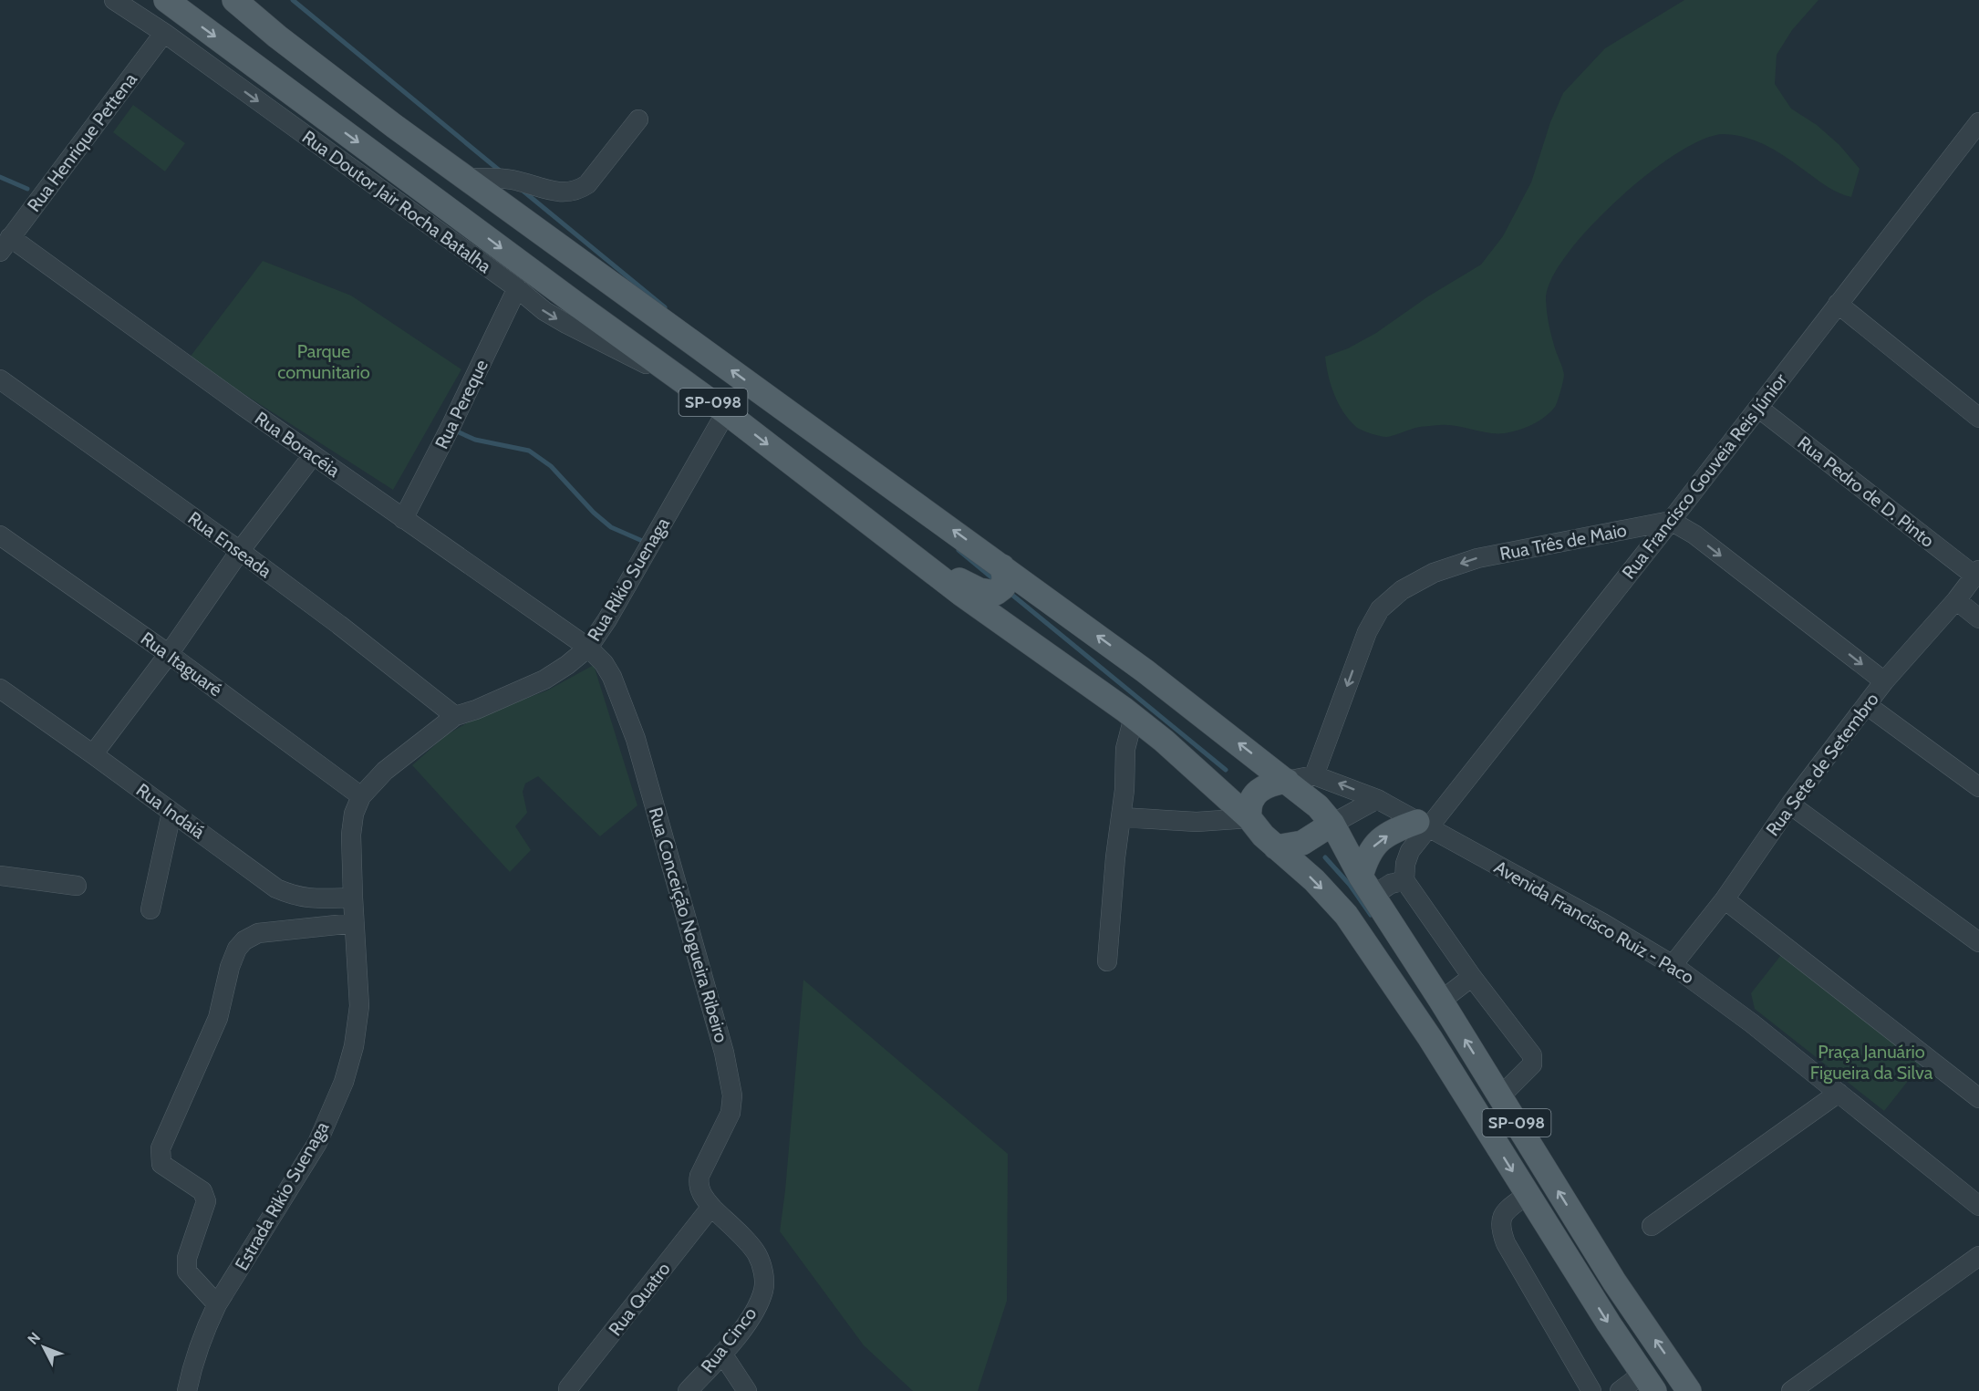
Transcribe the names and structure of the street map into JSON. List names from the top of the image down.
{
  "streets": {
    "main road": ["SP-098"],
    "street": [
      "Rua Henrique Pettena",
      "Rua Doutor Jair Rocha Batalha",
      "Rua Pereque",
      "Rua Boracéia",
      "Rua Francisco Gouveia Reis Júnior",
      "Rua Pedro de D. Pinto",
      "Rua Três de Maio",
      "Rua Enseada",
      "Rua Rikio Suenaga",
      "Rua Itaguaré",
      "Rua Sete de Setembro",
      "Rua Indaiá",
      "Avenida Francisco Ruiz - Paco",
      "Rua Conceição Nogueira Ribeiro",
      "Estrada Rikio Suenaga",
      "Rua Quatro",
      "Rua Cinco"
    ]
  },
  "crossings": [
    ["Rua Henrique Pettena", "Rua Doutor Jair Rocha Batalha"],
    ["Rua Henrique Pettena", "Rua Boracéia"],
    ["Rua Doutor Jair Rocha Batalha", "SP-098"],
    ["Rua Doutor Jair Rocha Batalha", "Rua Pereque"],
    ["SP-098", "Rua Rikio Suenaga"],
    ["Rua Pereque", "Rua Boracéia"],
    ["Rua Boracéia", "Rua Rikio Suenaga"],
    ["Rua Boracéia", "Rua Conceição Nogueira Ribeiro"],
    ["Rua Francisco Gouveia Reis Júnior", "Rua Pedro de D. Pinto"],
    ["Rua Francisco Gouveia Reis Júnior", "Rua Três de Maio"],
    ["Rua Francisco Gouveia Reis Júnior", "Avenida Francisco Ruiz - Paco"],
    ["Rua Pedro de D. Pinto", "Rua Sete de Setembro"],
    ["Rua Três de Maio", "Avenida Francisco Ruiz - Paco"],
    ["Rua Enseada", "Rua Rikio Suenaga"],
    ["Rua Rikio Suenaga", "Rua Itaguaré"],
    ["Rua Rikio Suenaga", "Rua Indaiá"],
    ["Rua Rikio Suenaga", "Rua Conceição Nogueira Ribeiro"],
    ["Rua Rikio Suenaga", "Estrada Rikio Suenaga"],
    ["Rua Sete de Setembro", "Avenida Francisco Ruiz - Paco"],
    ["Rua Indaiá", "Estrada Rikio Suenaga"],
    ["Rua Conceição Nogueira Ribeiro", "Rua Quatro"],
    ["Rua Conceição Nogueira Ribeiro", "Rua Cinco"],
    ["Rua Quatro", "Rua Cinco"]
  ],
  "one_way": ["Rua Doutor Jair Rocha Batalha", "Rua Três de Maio"],
  "parks": ["Parque comunitario", "Praça Januário Figueira da Silva"],
  "north": "top left"
}
